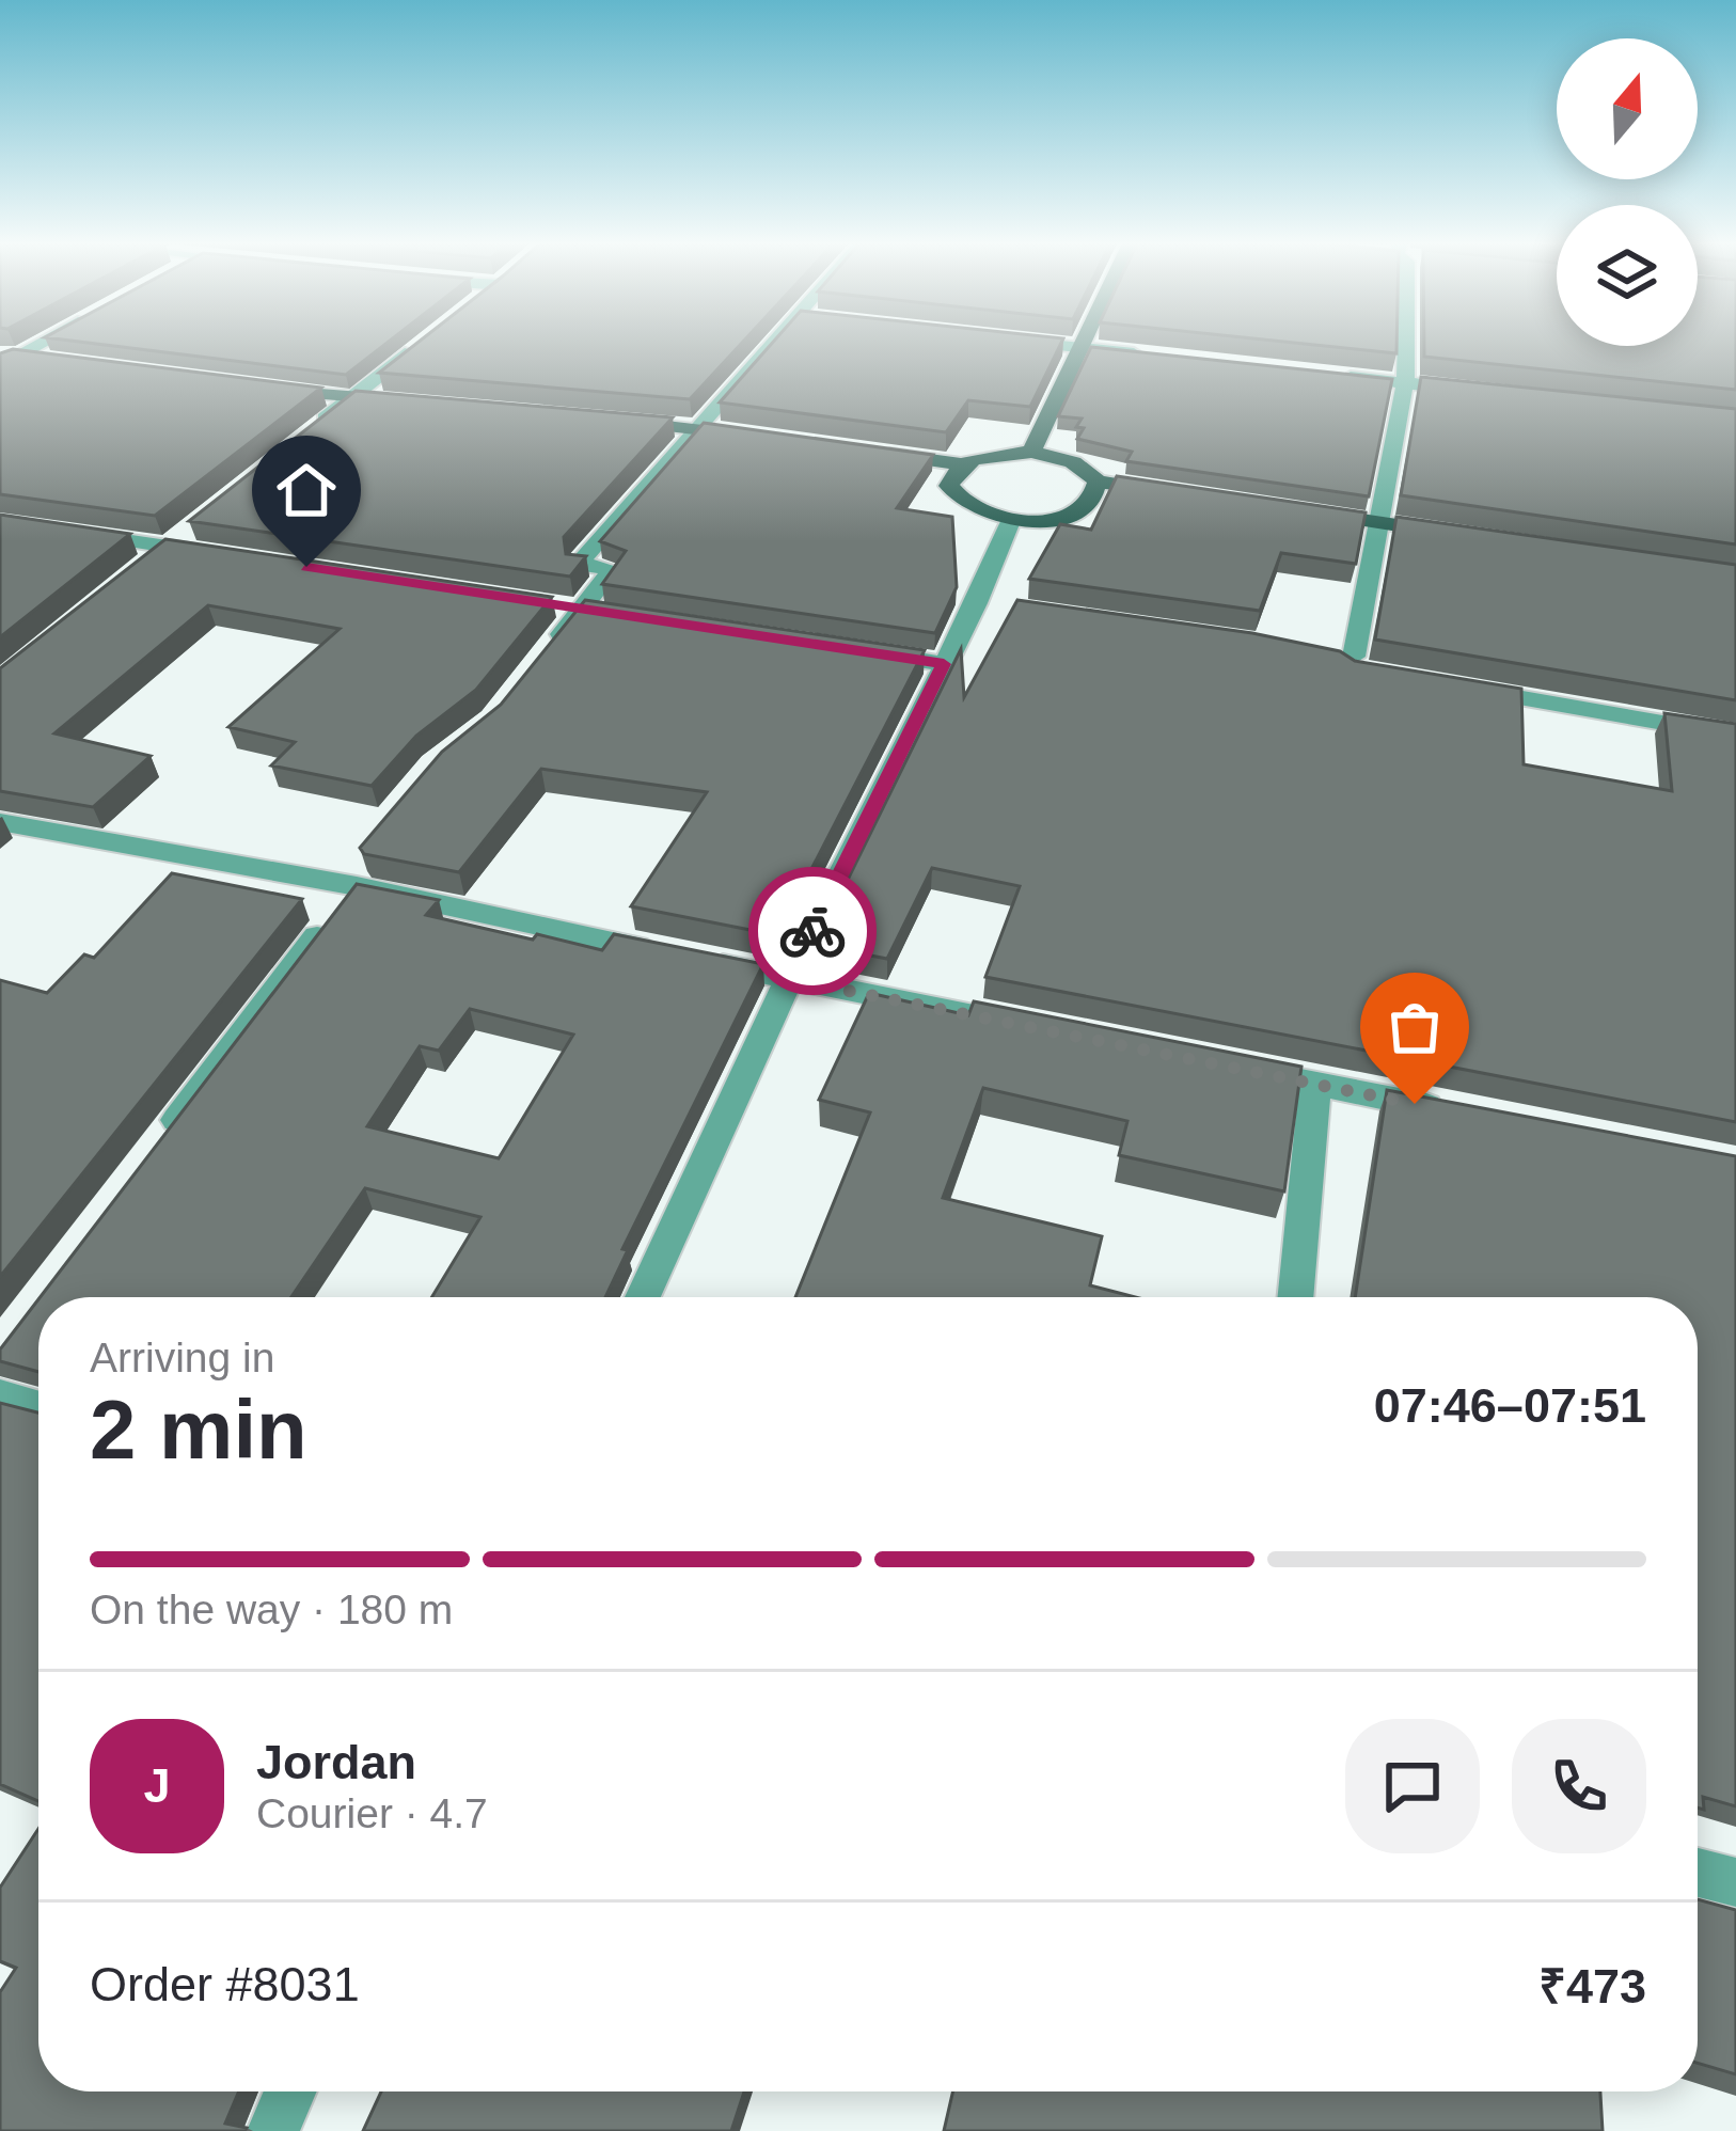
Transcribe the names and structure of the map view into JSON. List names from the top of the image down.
{
  "north": "top",
  "page": {
    "heading": ["2 min", "Arriving in", "07:46–07:51"],
    "panel": [
      "Jordan",
      "Courier · 4.7",
      "Order #8031",
      "₹473"
    ],
    "bar": "On the way · 180 m",
    "round": "J"
  }
}
